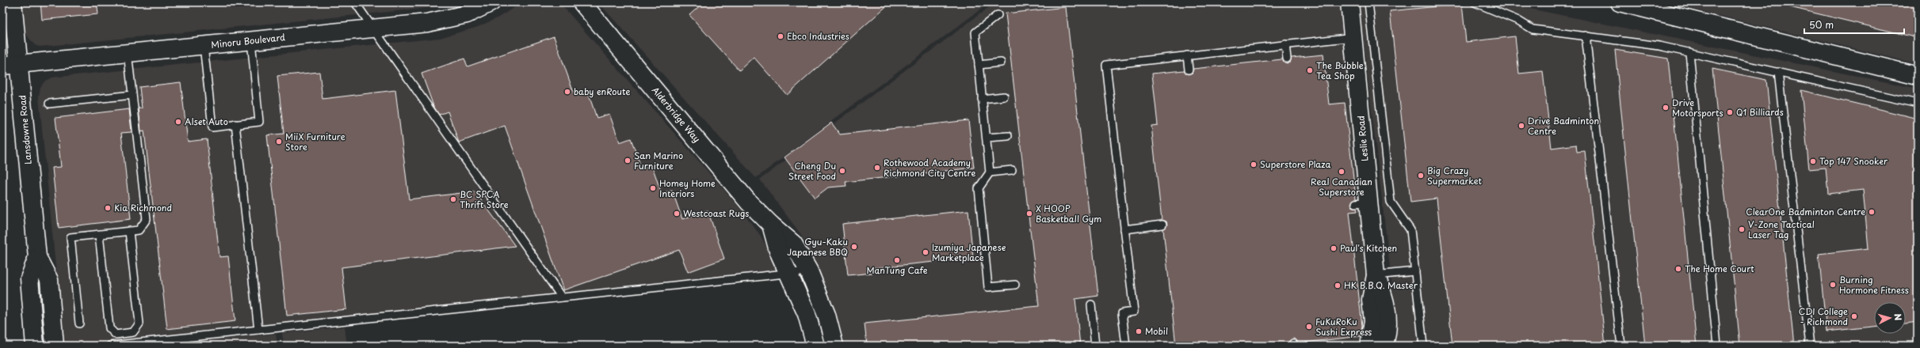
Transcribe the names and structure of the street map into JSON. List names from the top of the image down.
{
  "streets": {
    "street": [
      "Minoru Boulevard",
      "Alderbridge Way",
      "Lansdowne Road",
      "Leslie Road"
    ]
  },
  "crossings": [
    ["Minoru Boulevard", "Lansdowne Road"]
  ],
  "places": [
    "Ebco Industries",
    "The Bubble Tea Shop",
    "baby enRoute",
    "Drive Motorsports",
    "Q1 Billiards",
    "Alset Auto",
    "Drive Badminton Centre",
    "MiiX Furniture Store",
    "San Marino Furniture",
    "Top 147 Snooker",
    "Superstore Plaza",
    "Rothewood Academy Richmond City Centre",
    "Cheng Du Street Food",
    "Real Canadian Superstore",
    "Big Crazy Supermarket",
    "Homey Home Interiors",
    "BC SPCA Thrift Store",
    "Kia Richmond",
    "ClearOne Badminton Centre",
    "Westcoast Rugs",
    "X HOOP Basketball Gym",
    "V-Zone Tactical Laser Tag",
    "Gyu-Kaku Japanese BBQ",
    "Paul's Kitchen",
    "Izumiya Japanese Marketplace",
    "ManTung Cafe",
    "The Home Court",
    "Burning Hormone Fitness",
    "HK B.B.Q. Master",
    "CDI College - Richmond",
    "FuKuRoKu Sushi Express",
    "Mobil"
  ],
  "scale_bar": "50 m",
  "north": "right"
}
